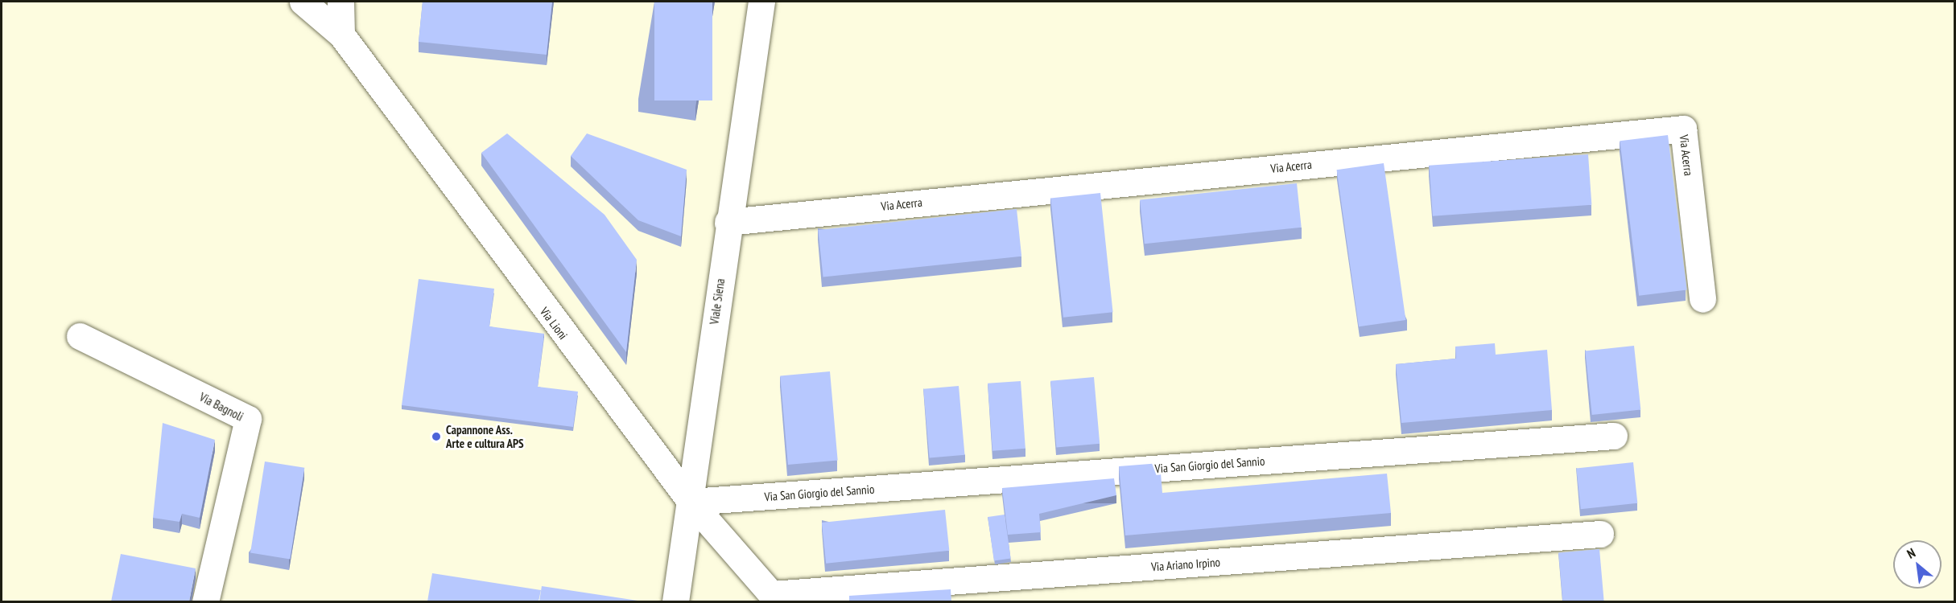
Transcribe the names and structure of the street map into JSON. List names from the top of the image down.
{
  "streets": {
    "street": [
      "Via Acerra",
      "Viale Siena",
      "Via Lioni",
      "Via Bagnoli",
      "Via San Giorgio del Sannio",
      "Via Ariano Irpino"
    ]
  },
  "crossings": [
    ["Via Acerra", "Viale Siena"],
    ["Viale Siena", "Via Lioni"],
    ["Viale Siena", "Via San Giorgio del Sannio"],
    ["Via Lioni", "Via San Giorgio del Sannio"],
    ["Via Lioni", "Via Ariano Irpino"]
  ],
  "places": ["Capannone Ass. Arte e cultura APS"],
  "north": "top left"
}
